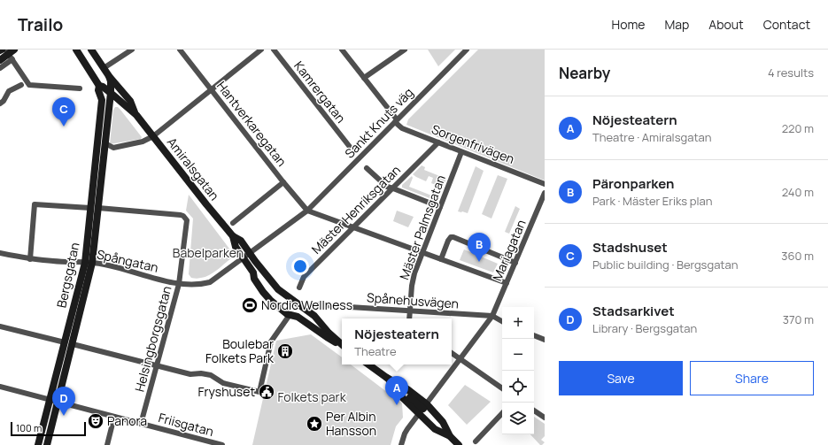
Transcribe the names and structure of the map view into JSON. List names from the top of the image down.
{
  "streets": {
    "main road": ["Amiralsgatan", "Bergsgatan"],
    "street": [
      "Kamrergatan",
      "Sankt Knuts väg",
      "Hantverkaregatan",
      "Sorgenfrivägen",
      "Mäster Henriksgatan",
      "Mäster Palmsgatan",
      "Mariagatan",
      "Spångatan",
      "Spånehusvägen",
      "Helsingborgsgatan",
      "Friisgatan"
    ]
  },
  "crossings": [
    ["Sankt Knuts väg", "Hantverkaregatan"],
    ["Sankt Knuts väg", "Sorgenfrivägen"],
    ["Sankt Knuts väg", "Amiralsgatan"],
    ["Sankt Knuts väg", "Spångatan"],
    ["Sorgenfrivägen", "Mäster Henriksgatan"],
    ["Sorgenfrivägen", "Mäster Palmsgatan"],
    ["Amiralsgatan", "Spångatan"],
    ["Amiralsgatan", "Bergsgatan"],
    ["Mäster Palmsgatan", "Spånehusvägen"],
    ["Mariagatan", "Spånehusvägen"],
    ["Spångatan", "Bergsgatan"],
    ["Spångatan", "Helsingborgsgatan"],
    ["Bergsgatan", "Helsingborgsgatan"],
    ["Bergsgatan", "Friisgatan"],
    ["Helsingborgsgatan", "Friisgatan"]
  ],
  "parks": ["Babelparken", "Folkets park"],
  "places": {
    "sports": ["Nordic Wellness"],
    "building": ["Boulebar Folkets Park"],
    "public building": ["Fryshuset"],
    "theatre": ["Panora"],
    "place": ["Per Albin Hansson"]
  },
  "scale_bar": "100 m",
  "page": {
    "header": "Trailo",
    "nav": [
      "Home",
      "Map",
      "About",
      "Contact"
    ],
    "heading": ["Nearby", "4 results"],
    "list": [
      {
        "mark": "A",
        "name": "Nöjesteatern",
        "note": "Theatre · Amiralsgatan",
        "value": "220 m"
      },
      {
        "mark": "B",
        "name": "Päronparken",
        "note": "Park · Mäster Eriks plan",
        "value": "240 m"
      },
      {
        "mark": "C",
        "name": "Stadshuset",
        "note": "Public building · Bergsgatan",
        "value": "360 m"
      },
      {
        "mark": "D",
        "name": "Stadsarkivet",
        "note": "Library · Bergsgatan",
        "value": "370 m"
      }
    ],
    "pins": [
      "C",
      "B",
      "A",
      "D"
    ],
    "map_buttons": ["+", "−"],
    "popup": ["Nöjesteatern", "Theatre"],
    "buttons": ["Save", "Share"],
    "scale": "100 m"
  }
}
